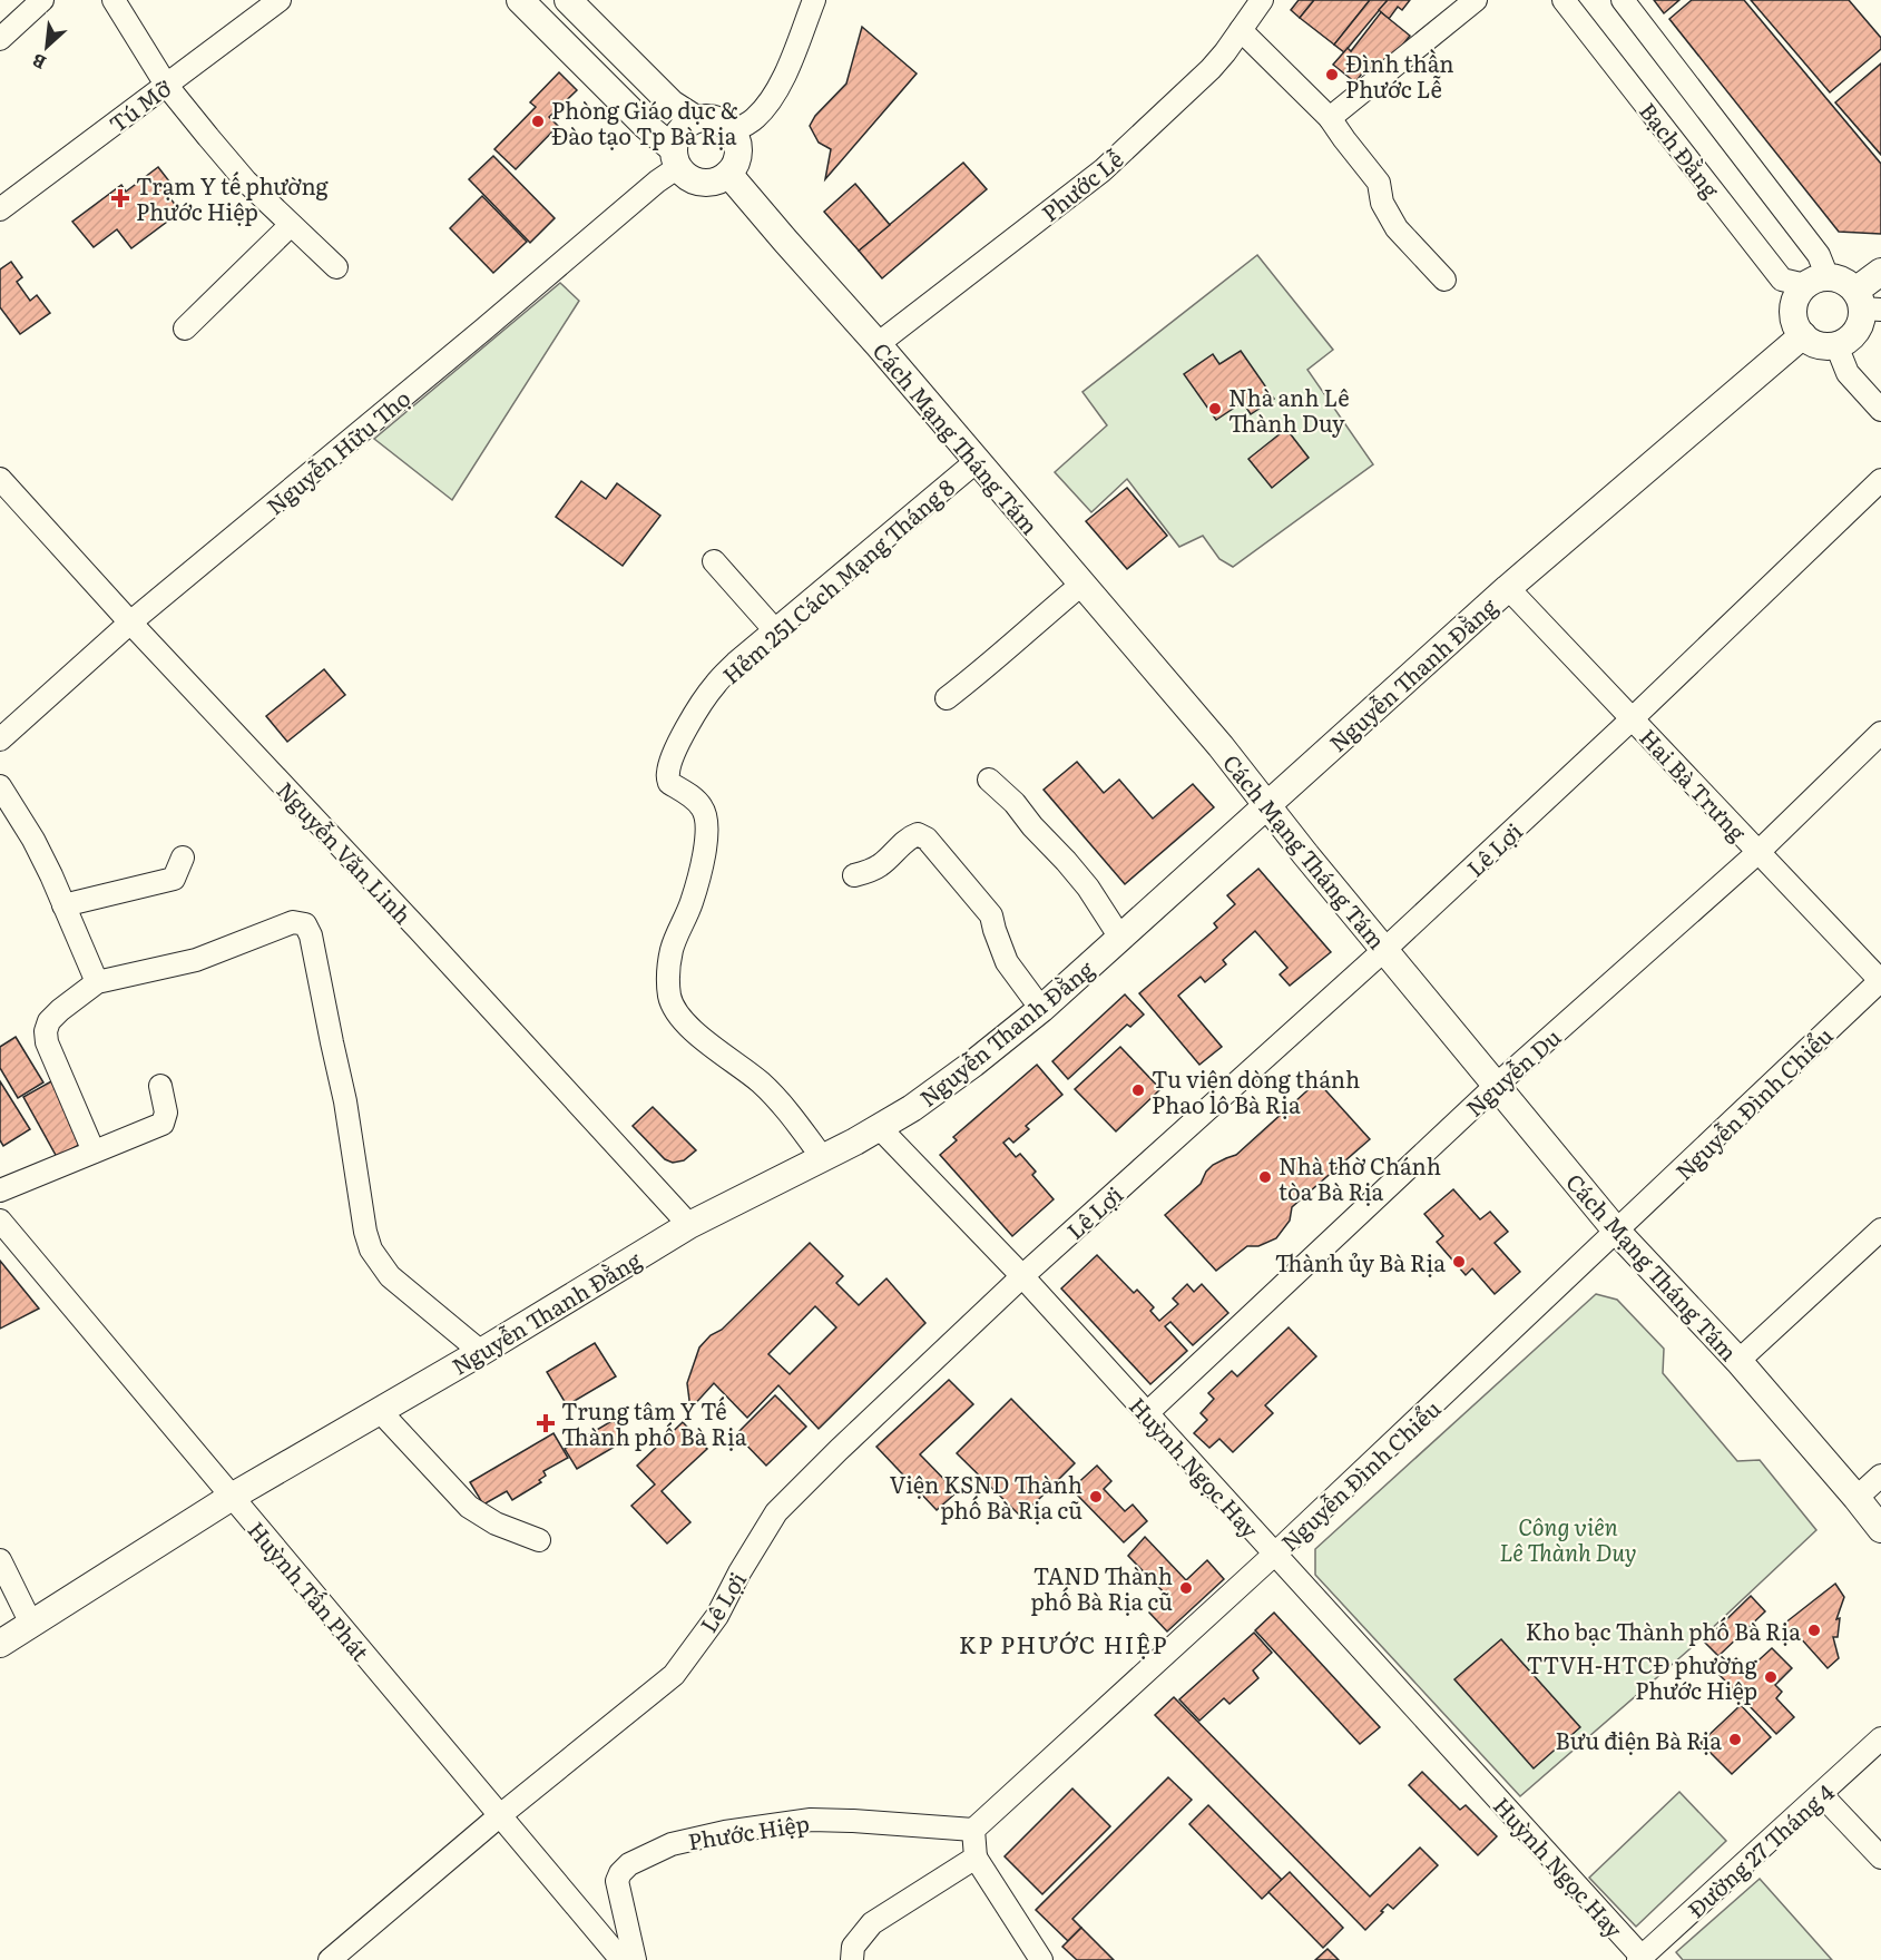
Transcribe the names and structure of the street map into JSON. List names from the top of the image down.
{
  "streets": {
    "main road": ["Cách Mạng Tháng Tám", "Nguyễn Thanh Đằng"],
    "street": [
      "Tú Mỡ",
      "Bạch Đằng",
      "Phước Lễ",
      "Nguyễn Hữu Thọ",
      "Hẻm 251 Cách Mạng Tháng 8",
      "Hai Bà Trưng",
      "Lê Lợi",
      "Nguyễn Văn Linh",
      "Nguyễn Du",
      "Nguyễn Đình Chiểu",
      "Huỳnh Ngọc Hay",
      "Huỳnh Tấn Phát",
      "Phước Hiệp",
      "Đường 27 Tháng 4"
    ]
  },
  "crossings": [
    ["Bạch Đằng", "Nguyễn Thanh Đằng"],
    ["Phước Lễ", "Cách Mạng Tháng Tám"],
    ["Cách Mạng Tháng Tám", "Nguyễn Hữu Thọ"],
    ["Cách Mạng Tháng Tám", "Hẻm 251 Cách Mạng Tháng 8"],
    ["Cách Mạng Tháng Tám", "Nguyễn Thanh Đằng"],
    ["Cách Mạng Tháng Tám", "Lê Lợi"],
    ["Cách Mạng Tháng Tám", "Nguyễn Du"],
    ["Cách Mạng Tháng Tám", "Nguyễn Đình Chiểu"],
    ["Nguyễn Hữu Thọ", "Nguyễn Văn Linh"],
    ["Hẻm 251 Cách Mạng Tháng 8", "Nguyễn Thanh Đằng"],
    ["Nguyễn Thanh Đằng", "Hai Bà Trưng"],
    ["Nguyễn Thanh Đằng", "Nguyễn Văn Linh"],
    ["Nguyễn Thanh Đằng", "Huỳnh Ngọc Hay"],
    ["Nguyễn Thanh Đằng", "Huỳnh Tấn Phát"],
    ["Hai Bà Trưng", "Lê Lợi"],
    ["Hai Bà Trưng", "Nguyễn Du"],
    ["Hai Bà Trưng", "Nguyễn Đình Chiểu"],
    ["Lê Lợi", "Huỳnh Ngọc Hay"],
    ["Lê Lợi", "Huỳnh Tấn Phát"],
    ["Nguyễn Du", "Huỳnh Ngọc Hay"],
    ["Nguyễn Đình Chiểu", "Huỳnh Ngọc Hay"],
    ["Nguyễn Đình Chiểu", "Phước Hiệp"],
    ["Huỳnh Ngọc Hay", "Đường 27 Tháng 4"]
  ],
  "districts": ["KP PHƯỚC HIỆP"],
  "parks": ["Công viên Lê Thành Duy"],
  "places": {
    "other": [
      "Đình thần Phước Lễ",
      "Phòng Giáo dục & Đào tạo Tp Bà Rịa",
      "Nhà anh Lê Thành Duy",
      "Tu viện dòng thánh Phao lô Bà Rịa",
      "Nhà thờ Chánh tòa Bà Rịa",
      "Thành ủy Bà Rịa",
      "Viện KSND Thành phố Bà Rịa cũ",
      "TAND Thành phố Bà Rịa cũ",
      "Kho bạc Thành phố Bà Rịa",
      "TTVH-HTCĐ phường Phước Hiệp",
      "Bưu điện Bà Rịa"
    ],
    "health": ["Trạm Y tế phường Phước Hiệp", "Trung tâm Y Tế Thành phố Bà Rịa"]
  },
  "north": "bottom left"
}
